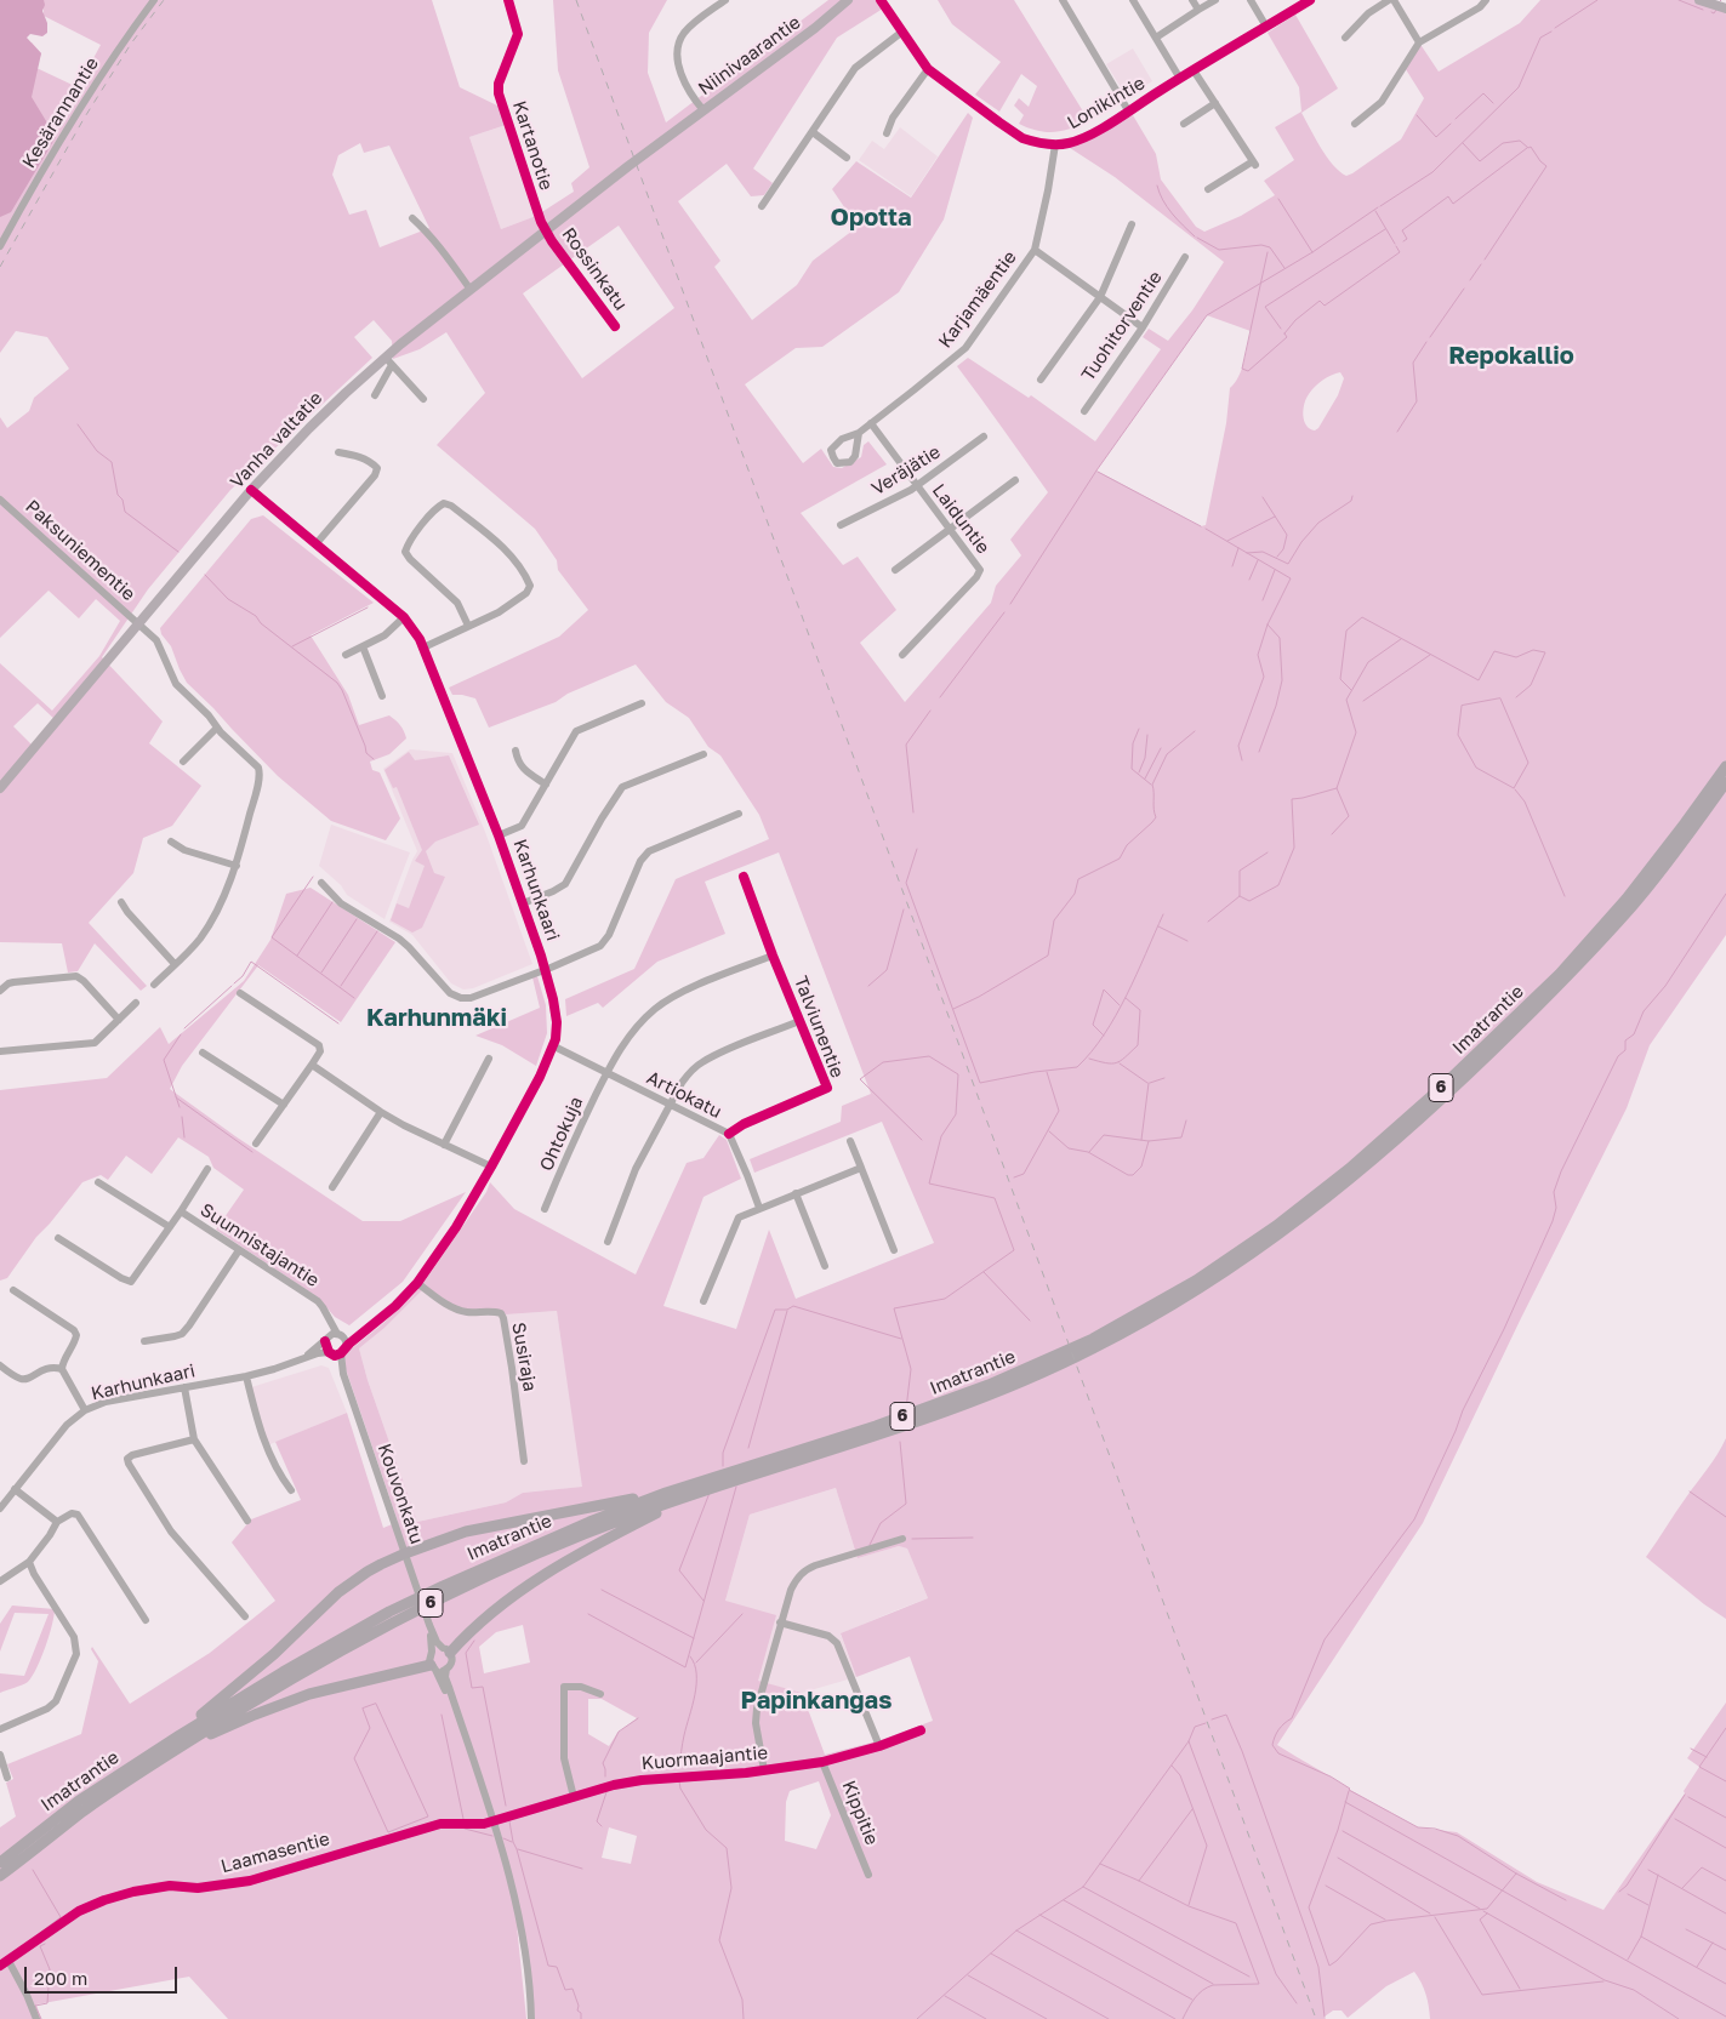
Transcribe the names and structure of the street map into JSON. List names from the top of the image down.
{
  "streets": {
    "highway": ["Imatrantie", "6"],
    "main road": ["Niinivaarantie", "Vanha valtatie"],
    "street": [
      "Lonikintie",
      "Kesärannantie",
      "Kartanotie",
      "Rossinkatu",
      "Karjamäentie",
      "Tuohitorventie",
      "Veräjätie",
      "Laiduntie",
      "Paksuniementie",
      "Karhunkaari",
      "Talviunentie",
      "Artiokatu",
      "Ohtokuja",
      "Suunnistajantie",
      "Susiraja",
      "Kouvonkatu",
      "Kuormaajantie",
      "Kippitie",
      "Laamasentie"
    ]
  },
  "crossings": [
    ["Niinivaarantie", "Vanha valtatie"],
    ["Lonikintie", "Karjamäentie"],
    ["Kartanotie", "Rossinkatu"],
    ["Kartanotie", "Vanha valtatie"],
    ["Rossinkatu", "Vanha valtatie"],
    ["Karjamäentie", "Laiduntie"],
    ["Vanha valtatie", "Paksuniementie"],
    ["Vanha valtatie", "Karhunkaari"],
    ["Veräjätie", "Laiduntie"],
    ["Karhunkaari", "Artiokatu"],
    ["Karhunkaari", "Suunnistajantie"],
    ["Karhunkaari", "Susiraja"],
    ["Karhunkaari", "Kouvonkatu"],
    ["Talviunentie", "Artiokatu"],
    ["Talviunentie", "Ohtokuja"],
    ["Artiokatu", "Ohtokuja"],
    ["Suunnistajantie", "Kouvonkatu"],
    ["Kuormaajantie", "Kippitie"],
    ["Kuormaajantie", "Laamasentie"]
  ],
  "districts": [
    "Opotta",
    "Repokallio",
    "Karhunmäki",
    "Papinkangas"
  ],
  "scale_bar": "200 m"
}
